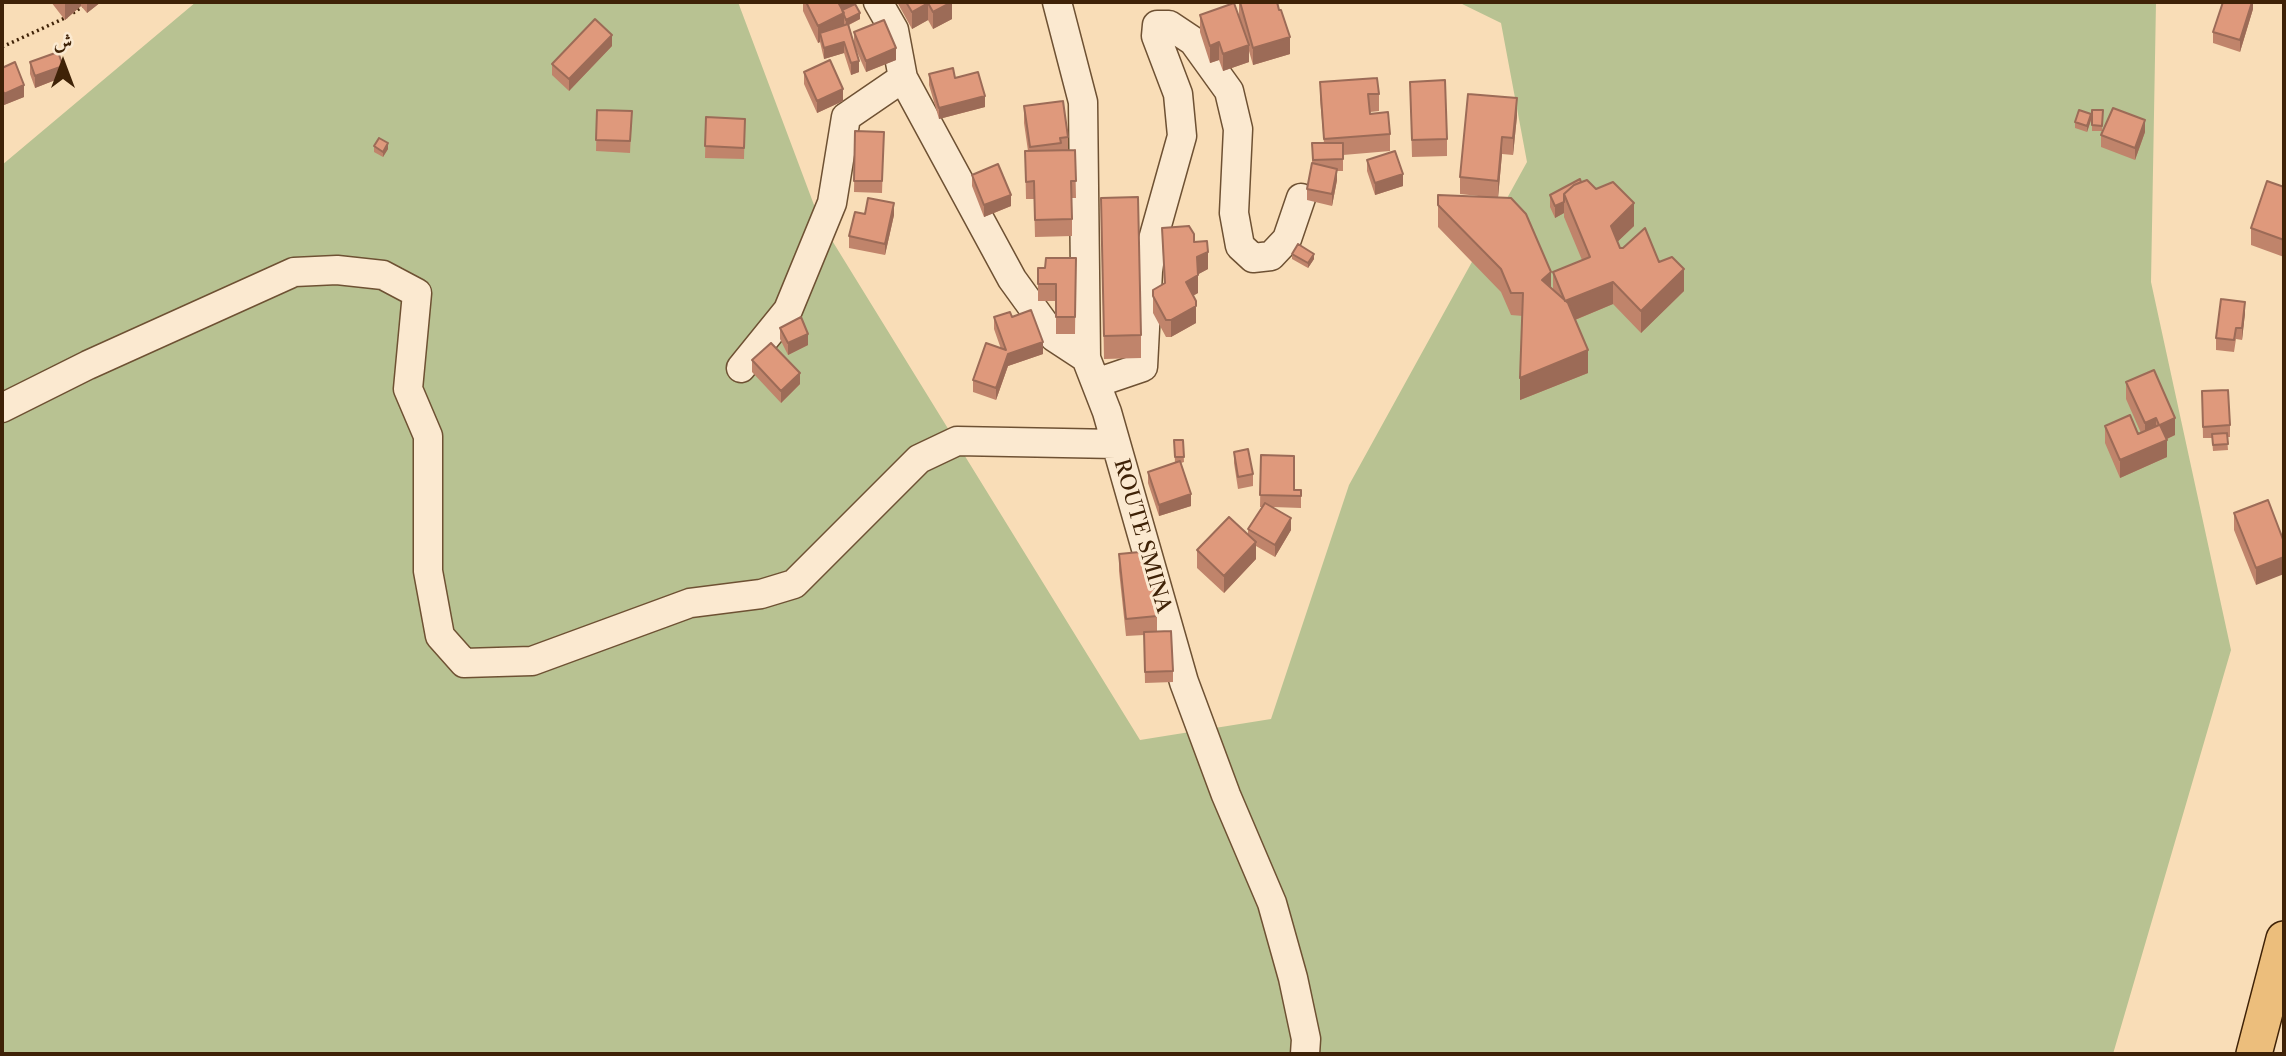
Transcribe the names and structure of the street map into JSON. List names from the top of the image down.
{
  "streets": {
    "street": ["ROUTE SMINA"]
  },
  "north": "top"
}
